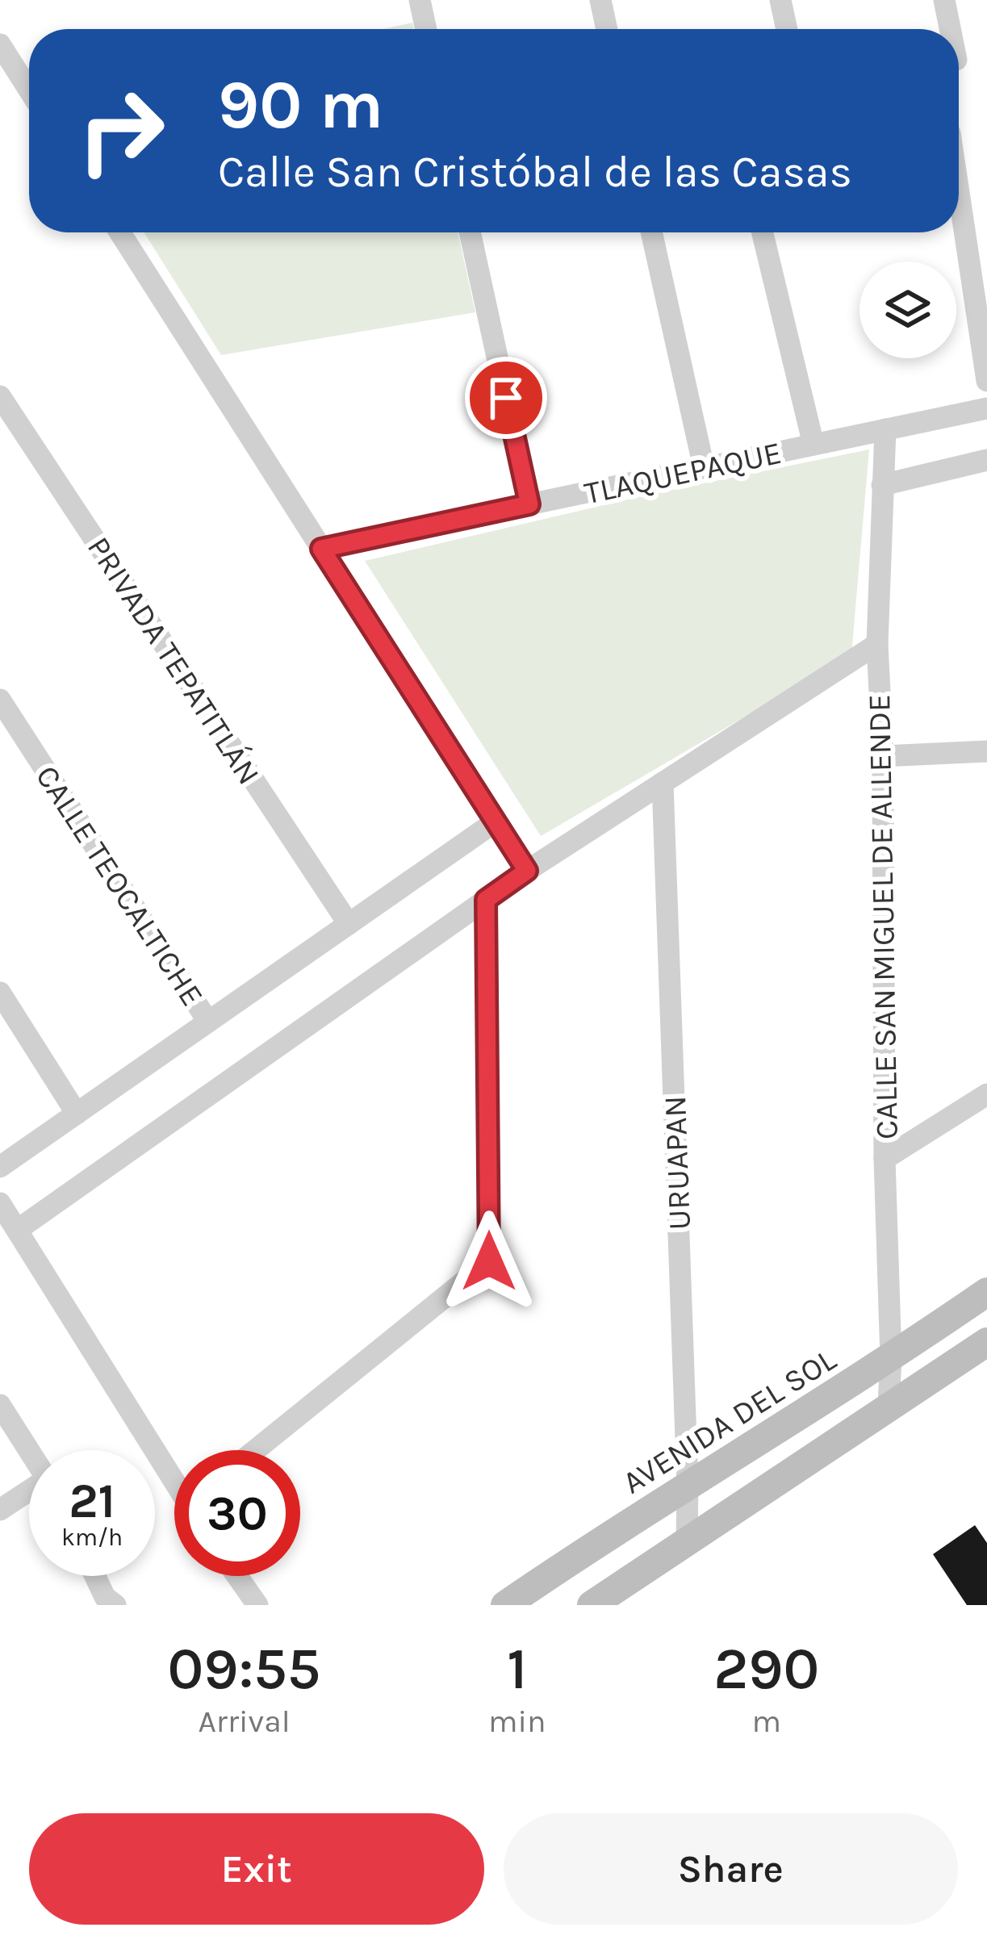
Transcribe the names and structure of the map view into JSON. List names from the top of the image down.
{
  "streets": {
    "street": [
      "TLAQUEPAQUE",
      "PRIVADA TEPATITLÁN",
      "CALLE TEOCALTICHE",
      "CALLE SAN MIGUEL DE ALLENDE",
      "URUAPAN",
      "AVENIDA DEL SOL"
    ]
  },
  "crossings": [
    ["TLAQUEPAQUE", "CALLE SAN MIGUEL DE ALLENDE"],
    ["CALLE SAN MIGUEL DE ALLENDE", "AVENIDA DEL SOL"],
    ["URUAPAN", "AVENIDA DEL SOL"]
  ],
  "page": {
    "turn": ["90 m", "Calle San Cristóbal de las Casas"],
    "speed": "21 km/h",
    "limit": "30",
    "eta": [
      "09:55",
      "Arrival",
      "1",
      "min",
      "290",
      "m"
    ],
    "buttons": ["Exit", "Share"]
  }
}
